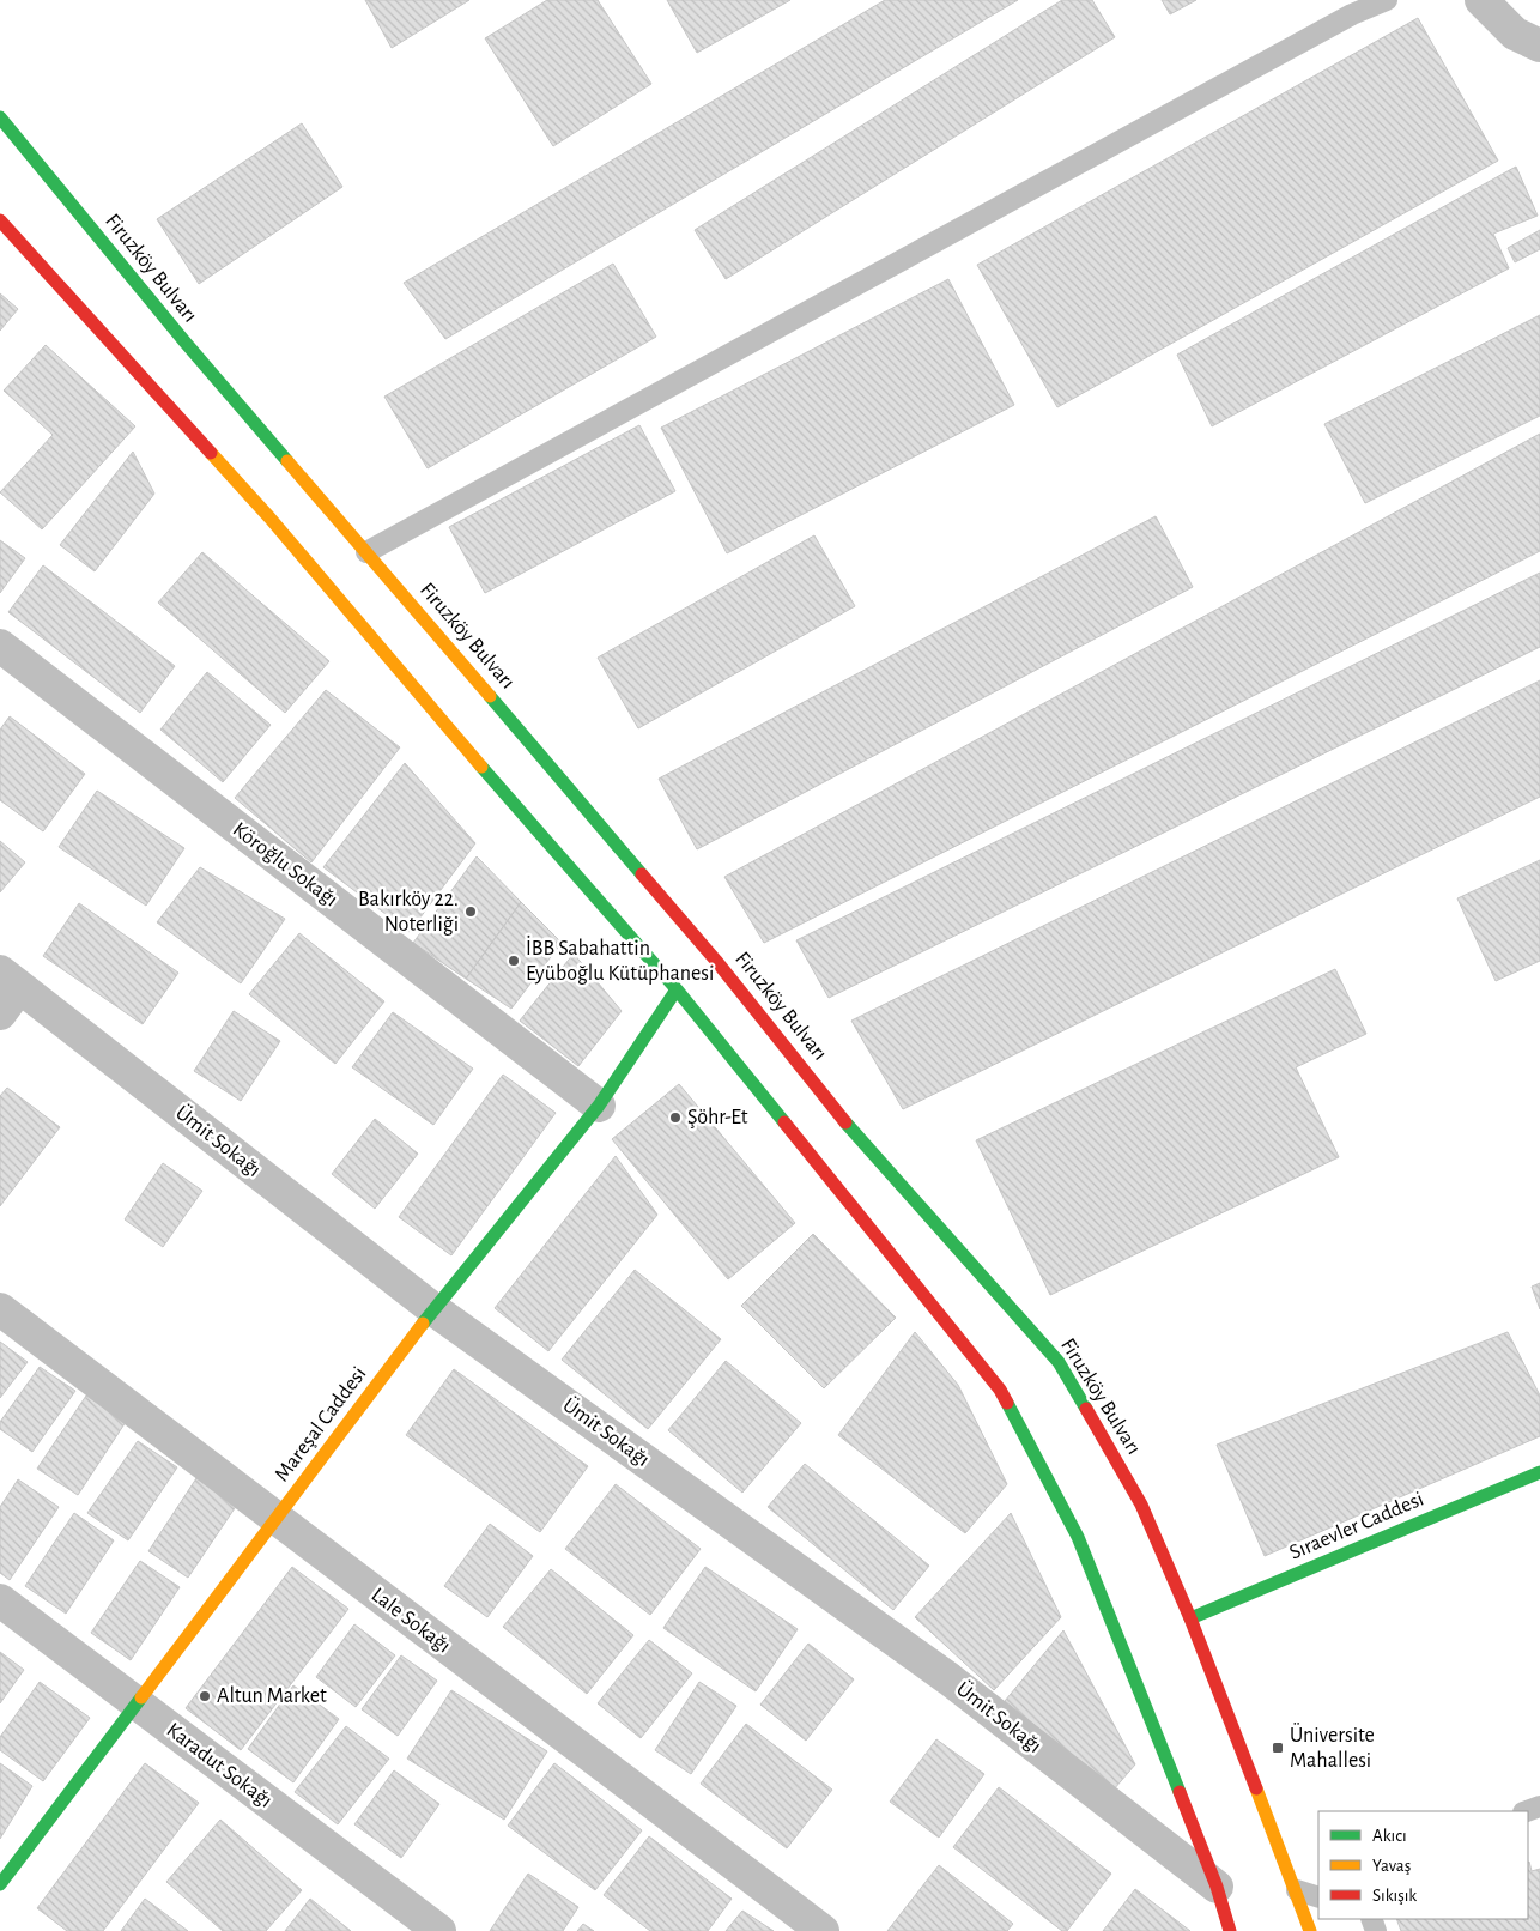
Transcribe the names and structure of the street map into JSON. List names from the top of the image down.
{
  "streets": {
    "main road": ["Firuzköy Bulvarı", "Mareşal Caddesi", "Sıraevler Caddesi"],
    "street": [
      "Köroğlu Sokağı",
      "Ümit Sokağı",
      "Lale Sokağı",
      "Karadut Sokağı"
    ]
  },
  "crossings": [
    ["Firuzköy Bulvarı", "Sıraevler Caddesi"],
    ["Köroğlu Sokağı", "Mareşal Caddesi"],
    ["Ümit Sokağı", "Mareşal Caddesi"],
    ["Mareşal Caddesi", "Lale Sokağı"],
    ["Mareşal Caddesi", "Karadut Sokağı"]
  ],
  "places": {
    "other": [
      "Bakırköy 22. Noterliği",
      "İBB Sabahattin Eyüboğlu Kütüphanesi",
      "Şöhr-Et",
      "Altun Market"
    ],
    "transit": ["Üniversite Mahallesi"]
  },
  "legend": ["Akıcı", "Yavaş", "Sıkışık"]
}
